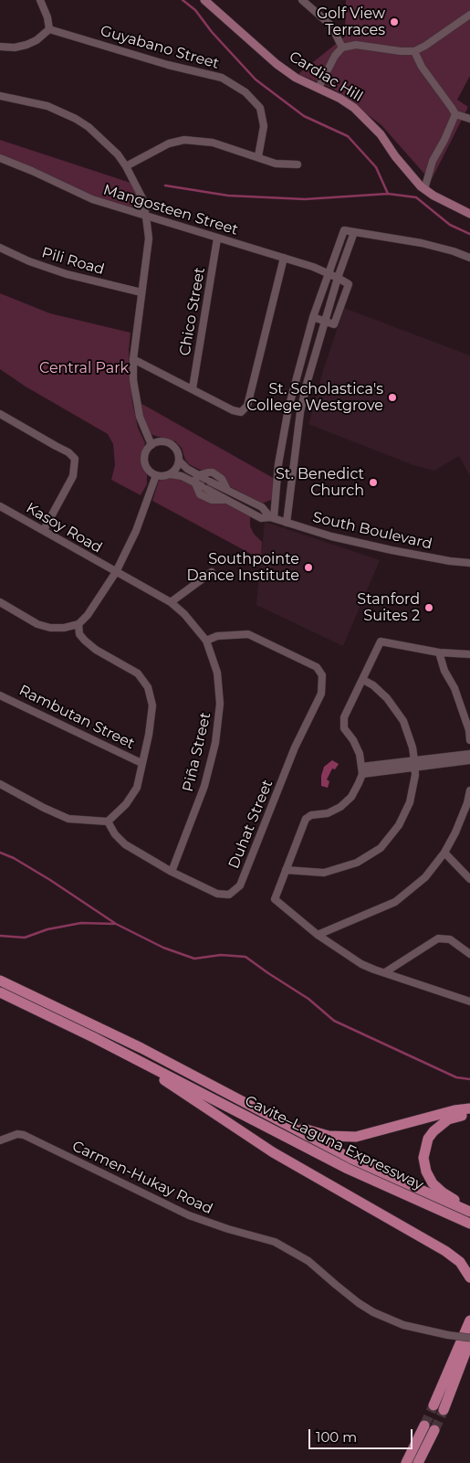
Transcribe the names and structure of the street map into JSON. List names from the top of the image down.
{
  "streets": {
    "highway": ["Cavite–Laguna Expressway"],
    "main road": ["Cardiac Hill"],
    "street": [
      "Guyabano Street",
      "Mangosteen Street",
      "Pili Road",
      "Chico Street",
      "Kasoy Road",
      "South Boulevard",
      "Rambutan Street",
      "Piña Street",
      "Duhat Street",
      "Carmen-Hukay Road"
    ]
  },
  "crossings": [
    ["Mangosteen Street", "Chico Street"],
    ["Kasoy Road", "Piña Street"],
    ["Piña Street", "Duhat Street"]
  ],
  "parks": ["Central Park"],
  "places": [
    "Golf View Terraces",
    "St. Scholastica's College Westgrove",
    "St. Benedict Church",
    "Southpointe Dance Institute",
    "Stanford Suites 2"
  ],
  "scale_bar": "100 m"
}
